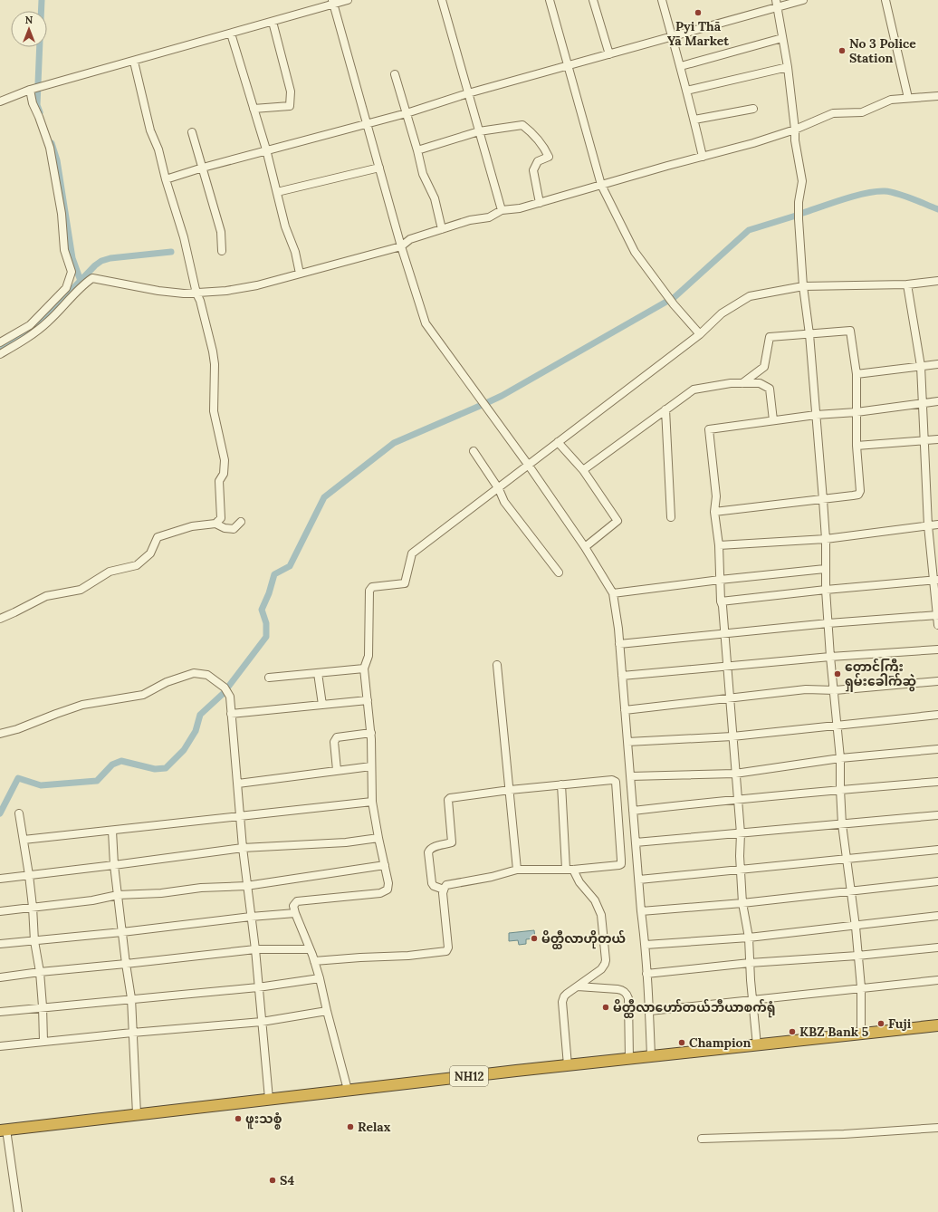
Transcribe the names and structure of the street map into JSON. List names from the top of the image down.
{
  "streets": {
    "highway": ["NH12"]
  },
  "places": [
    "Pyi Thā Yā Market",
    "No 3 Police Station",
    "တောင်ကြီး ရှမ်းခေါက်ဆွဲ",
    "မိတ္ထီလာဟိုတယ်",
    "မိတ္ထီလာဟော်တယ်ဘီယာစက်ရုံ",
    "Fuji",
    "KBZ Bank 5",
    "Champion",
    "ဖူးသစ္စံ",
    "Relax",
    "S4"
  ],
  "north": "top"
}
